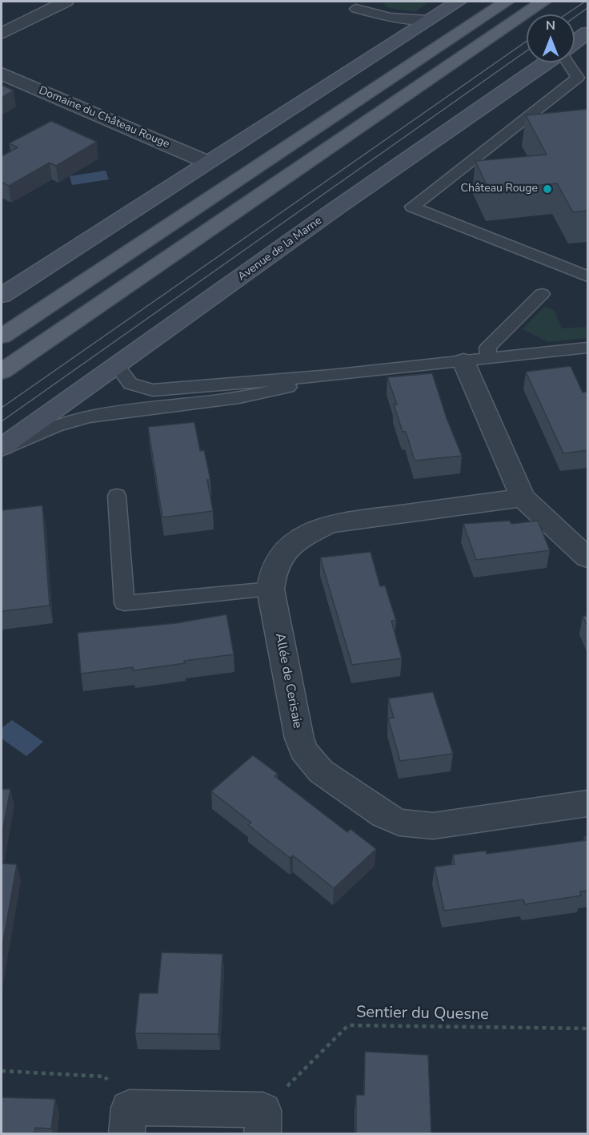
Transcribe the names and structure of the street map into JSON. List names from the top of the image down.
{
  "streets": {
    "street": ["Domaine du Château Rouge", "Avenue de la Marne", "Allée de Cerisaie"],
    "path": ["Sentier du Quesne"]
  },
  "places": ["Château Rouge"],
  "north": "top"
}
